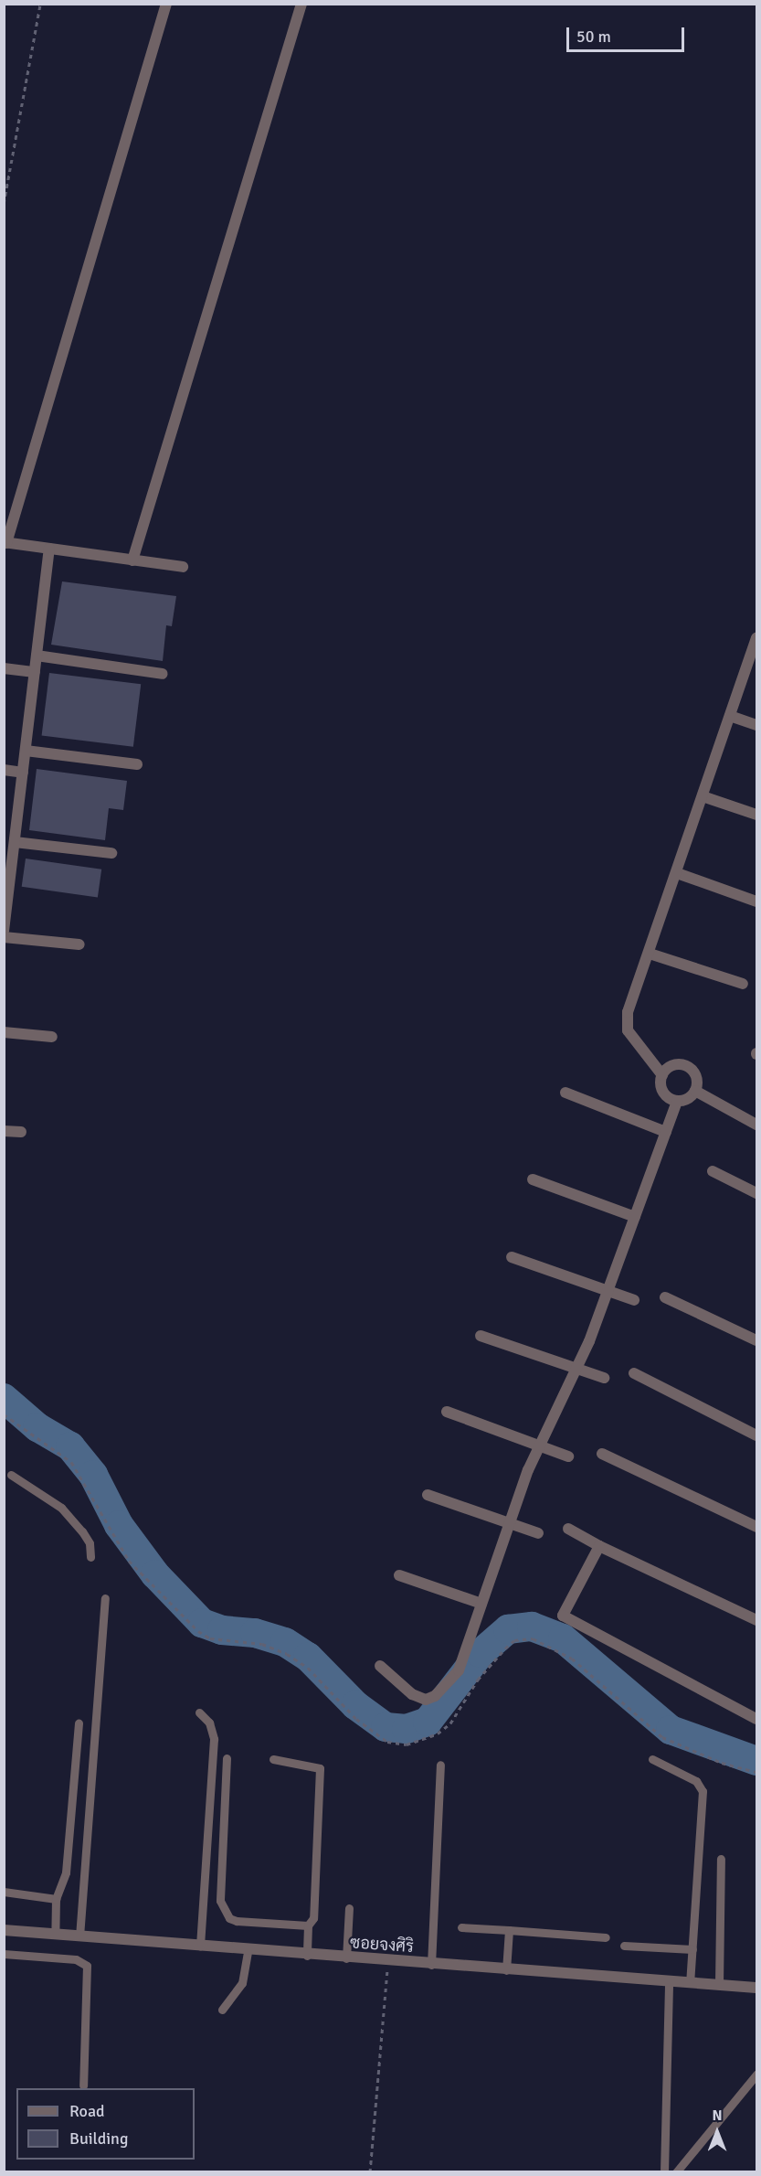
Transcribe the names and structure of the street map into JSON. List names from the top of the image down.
{
  "streets": {
    "street": ["ซอยจงศิริ"]
  },
  "legend": ["Road", "Building"],
  "scale_bar": "50 m",
  "north": "top"
}
